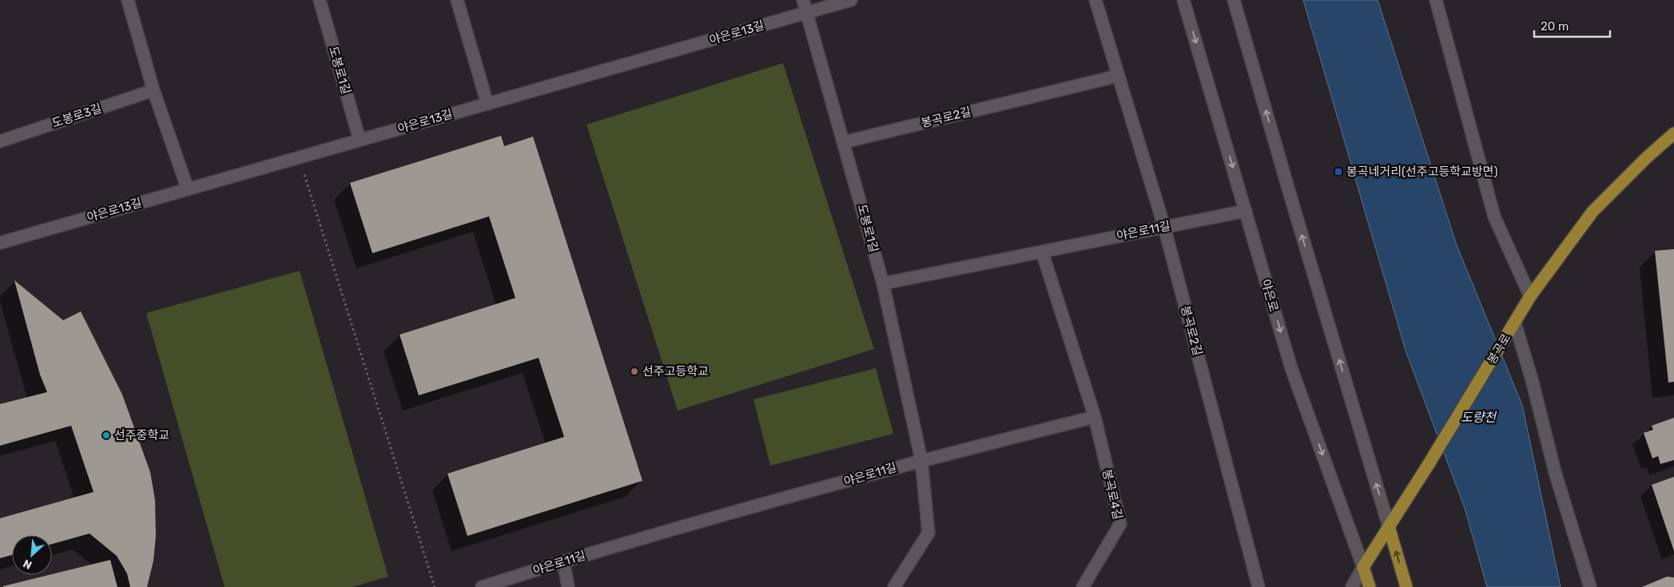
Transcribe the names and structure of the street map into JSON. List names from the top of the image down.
{
  "streets": {
    "main road": ["야은로", "봉곡로"],
    "street": [
      "야은로13길",
      "도봉로1길",
      "도봉로3길",
      "봉곡로2길",
      "야은로11길",
      "봉곡로4길"
    ]
  },
  "crossings": [
    ["야은로13길", "도봉로1길"],
    ["도봉로1길", "봉곡로2길"],
    ["도봉로1길", "야은로11길"],
    ["봉곡로2길", "야은로11길"],
    ["야은로11길", "야은로"],
    ["야은로11길", "봉곡로4길"],
    ["야은로", "봉곡로"]
  ],
  "water": ["도량천"],
  "places": {
    "transit": ["봉곡네거리(선주고등학교방면)"],
    "other": ["선주고등학교", "선주중학교"]
  },
  "scale_bar": "20 m",
  "north": "bottom left"
}
